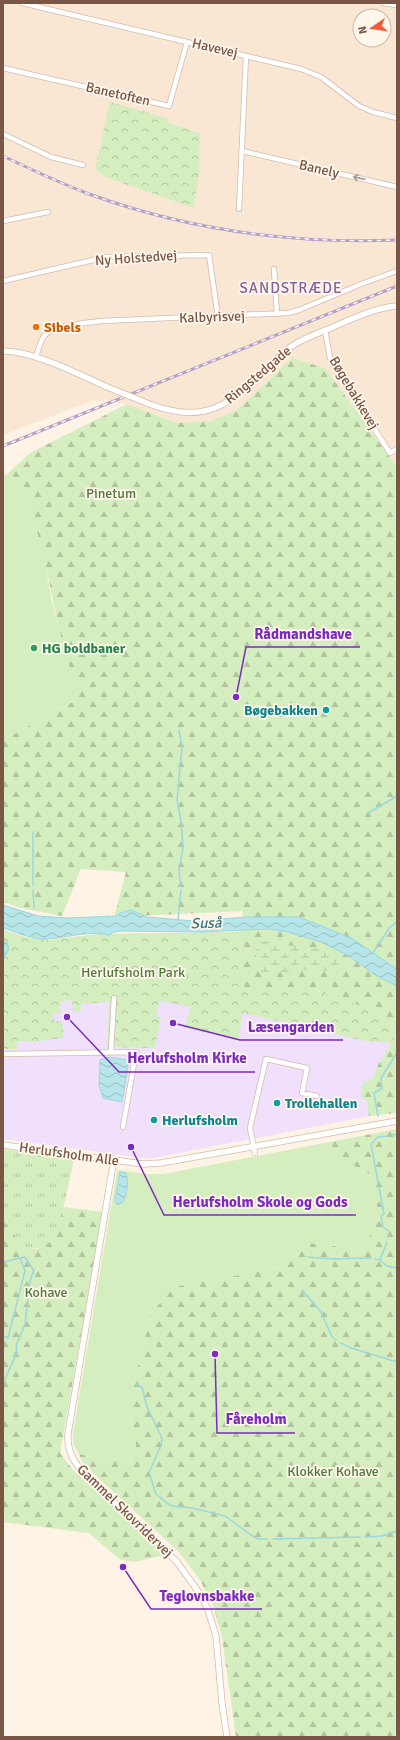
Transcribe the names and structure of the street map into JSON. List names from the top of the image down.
{
  "streets": {
    "street": [
      "Havevej",
      "Banetoften",
      "Banely",
      "Ny Holstedvej",
      "Kalbyrisvej",
      "Ringstedgade",
      "Bøgebakkevej",
      "Herlufsholm Alle",
      "Gammel Skovridervej"
    ]
  },
  "crossings": [
    ["Havevej", "Banetoften"],
    ["Ny Holstedvej", "Kalbyrisvej"],
    ["Kalbyrisvej", "Ringstedgade"],
    ["Ringstedgade", "Bøgebakkevej"],
    ["Herlufsholm Alle", "Gammel Skovridervej"]
  ],
  "one_way": ["Banely"],
  "districts": ["SANDSTRÆDE"],
  "water": ["Suså"],
  "parks": [
    "Pinetum",
    "Herlufsholm Park",
    "Kohave",
    "Klokker Kohave"
  ],
  "places": [
    "Sibels",
    "HG boldbaner",
    "Rådmandshave",
    "Bøgebakken",
    "Herlufsholm Kirke",
    "Læsengarden",
    "Trollehallen",
    "Herlufsholm",
    "Herlufsholm Skole og Gods",
    "Fåreholm",
    "Teglovnsbakke"
  ],
  "north": "left"
}
